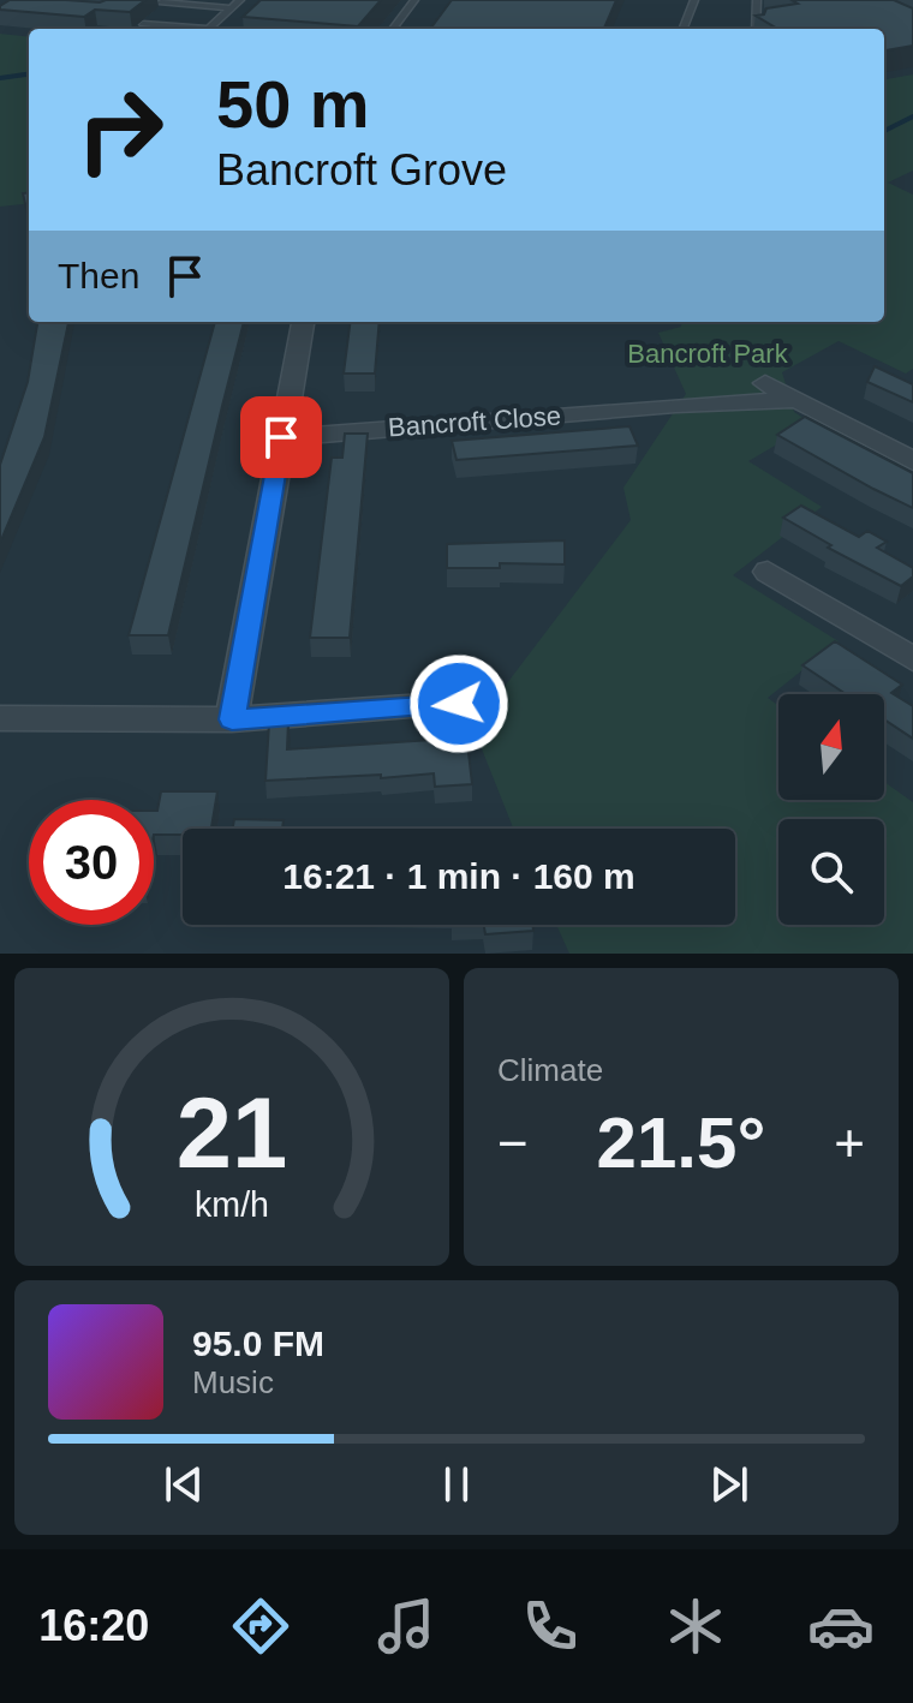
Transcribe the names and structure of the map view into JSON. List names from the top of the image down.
{
  "streets": {
    "street": ["Bancroft Close"]
  },
  "parks": ["Bancroft Park"],
  "north": "top",
  "page": {
    "turn": ["50 m", "Bancroft Grove"],
    "then": "Then",
    "limit": "30",
    "trip": "16:21 · 1 min · 160 m",
    "tile": "Climate",
    "heat": ["−", "21.5°", "+"],
    "song": ["95.0 FM", "Music"],
    "tabs": "16:20",
    "gauge": ["21", "km/h"]
  }
}
